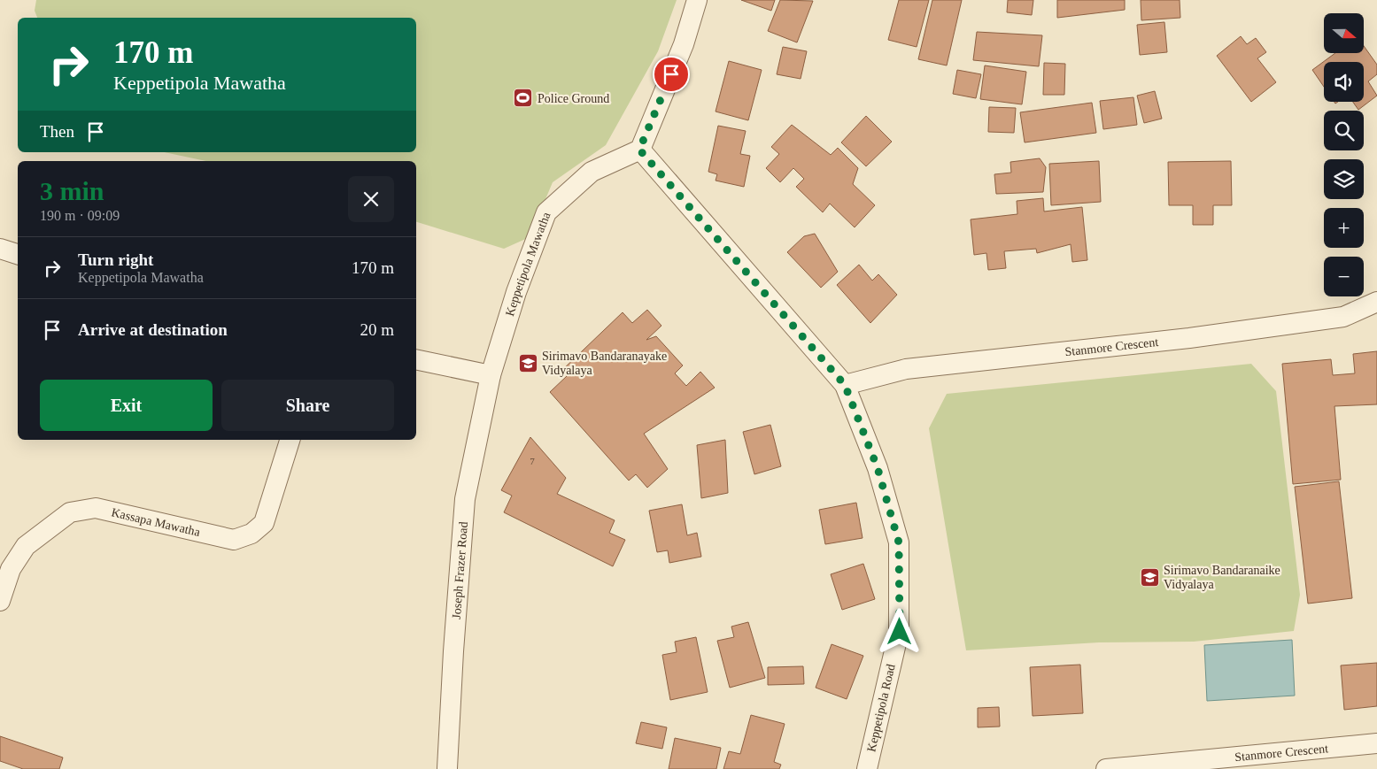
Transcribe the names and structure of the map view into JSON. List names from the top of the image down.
{
  "streets": {
    "street": [
      "Keppetipola Mawatha",
      "Stanmore Crescent",
      "Kassapa Mawatha",
      "Joseph Frazer Road",
      "Keppetipola Road"
    ]
  },
  "crossings": [
    ["Keppetipola Mawatha", "Joseph Frazer Road"],
    ["Keppetipola Mawatha", "Keppetipola Road"],
    ["Stanmore Crescent", "Keppetipola Road"]
  ],
  "places": {
    "sports": ["Police Ground"],
    "school or university": ["Sirimavo Bandaranayake Vidyalaya", "Sirimavo Bandaranaike Vidyalaya"]
  },
  "house_numbers": ["7"],
  "north": "right",
  "page": {
    "map_buttons": ["+", "−"],
    "turn": ["170 m", "Keppetipola Mawatha"],
    "then": "Then",
    "heading": ["3 min", "190 m · 09:09"],
    "list": [
      {
        "name": "Turn right",
        "note": "Keppetipola Mawatha",
        "value": "170 m"
      },
      {
        "name": "Arrive at destination",
        "value": "20 m"
      }
    ],
    "buttons": ["Exit", "Share"]
  }
}
